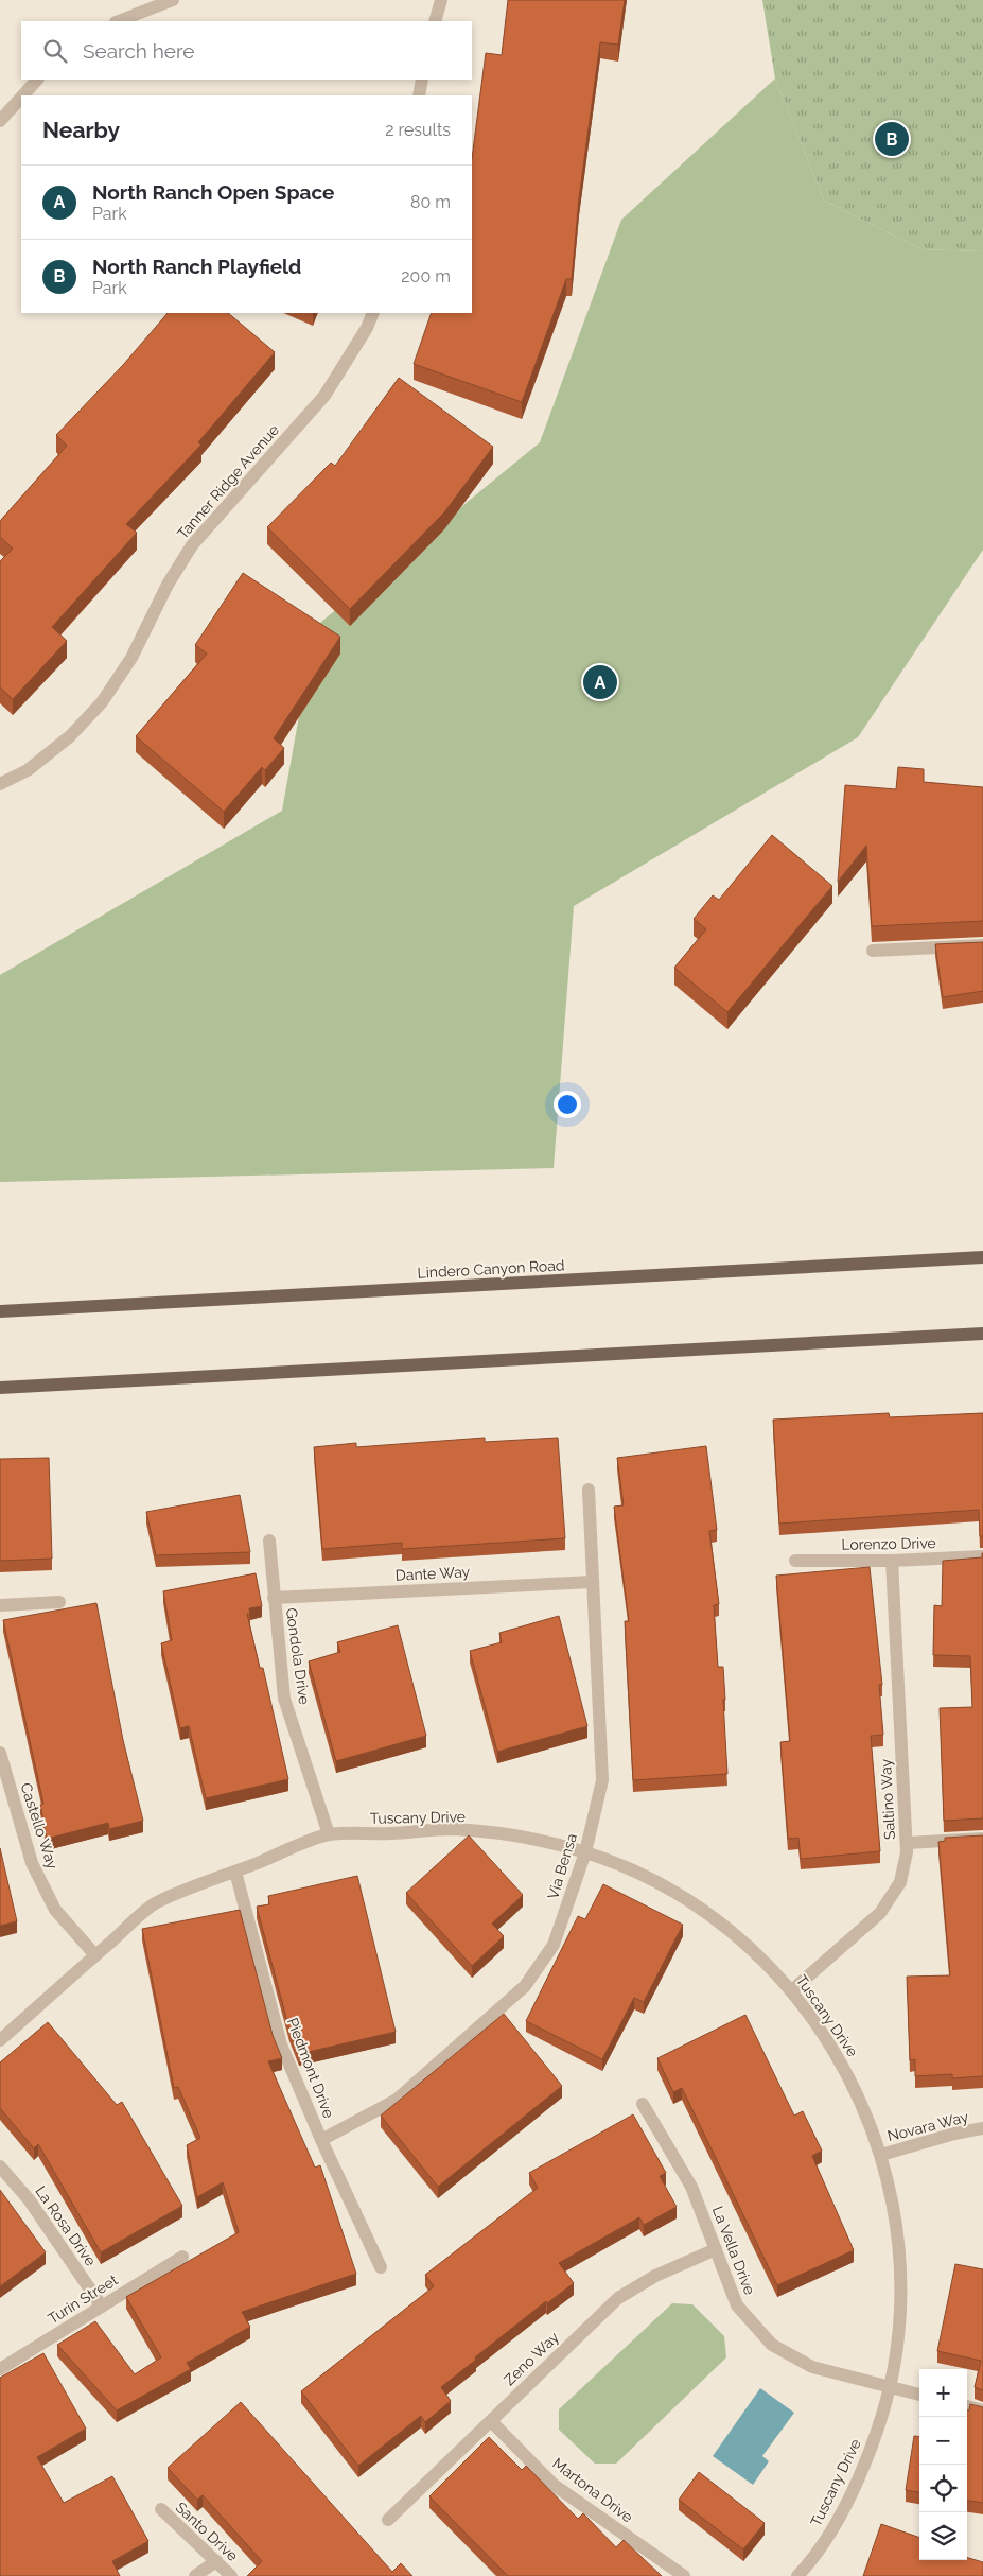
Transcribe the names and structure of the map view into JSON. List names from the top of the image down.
{
  "streets": {
    "main road": ["Lindero Canyon Road"],
    "street": [
      "Tanner Ridge Avenue",
      "Lorenzo Drive",
      "Dante Way",
      "Gondola Drive",
      "Saltino Way",
      "Tuscany Drive",
      "Castello Way",
      "Via Bensa",
      "Piedmont Drive",
      "Novara Way",
      "La Rosa Drive",
      "La Vella Drive",
      "Turin Street",
      "Zeno Way",
      "Martona Drive",
      "Santo Drive"
    ]
  },
  "crossings": [
    ["Lorenzo Drive", "Saltino Way"],
    ["Dante Way", "Gondola Drive"],
    ["Dante Way", "Via Bensa"],
    ["Gondola Drive", "Tuscany Drive"],
    ["Saltino Way", "Tuscany Drive"],
    ["Tuscany Drive", "Castello Way"],
    ["Tuscany Drive", "Via Bensa"],
    ["Tuscany Drive", "Piedmont Drive"],
    ["Tuscany Drive", "Novara Way"],
    ["Tuscany Drive", "La Vella Drive"],
    ["Via Bensa", "Piedmont Drive"],
    ["La Rosa Drive", "Turin Street"],
    ["La Vella Drive", "Zeno Way"],
    ["Zeno Way", "Martona Drive"]
  ],
  "page": {
    "search": "Search here",
    "heading": ["Nearby", "2 results"],
    "pins": ["B", "A"],
    "list": [
      {
        "mark": "A",
        "name": "North Ranch Open Space",
        "note": "Park",
        "value": "80 m"
      },
      {
        "mark": "B",
        "name": "North Ranch Playfield",
        "note": "Park",
        "value": "200 m"
      }
    ],
    "map_buttons": ["+", "−"]
  }
}
